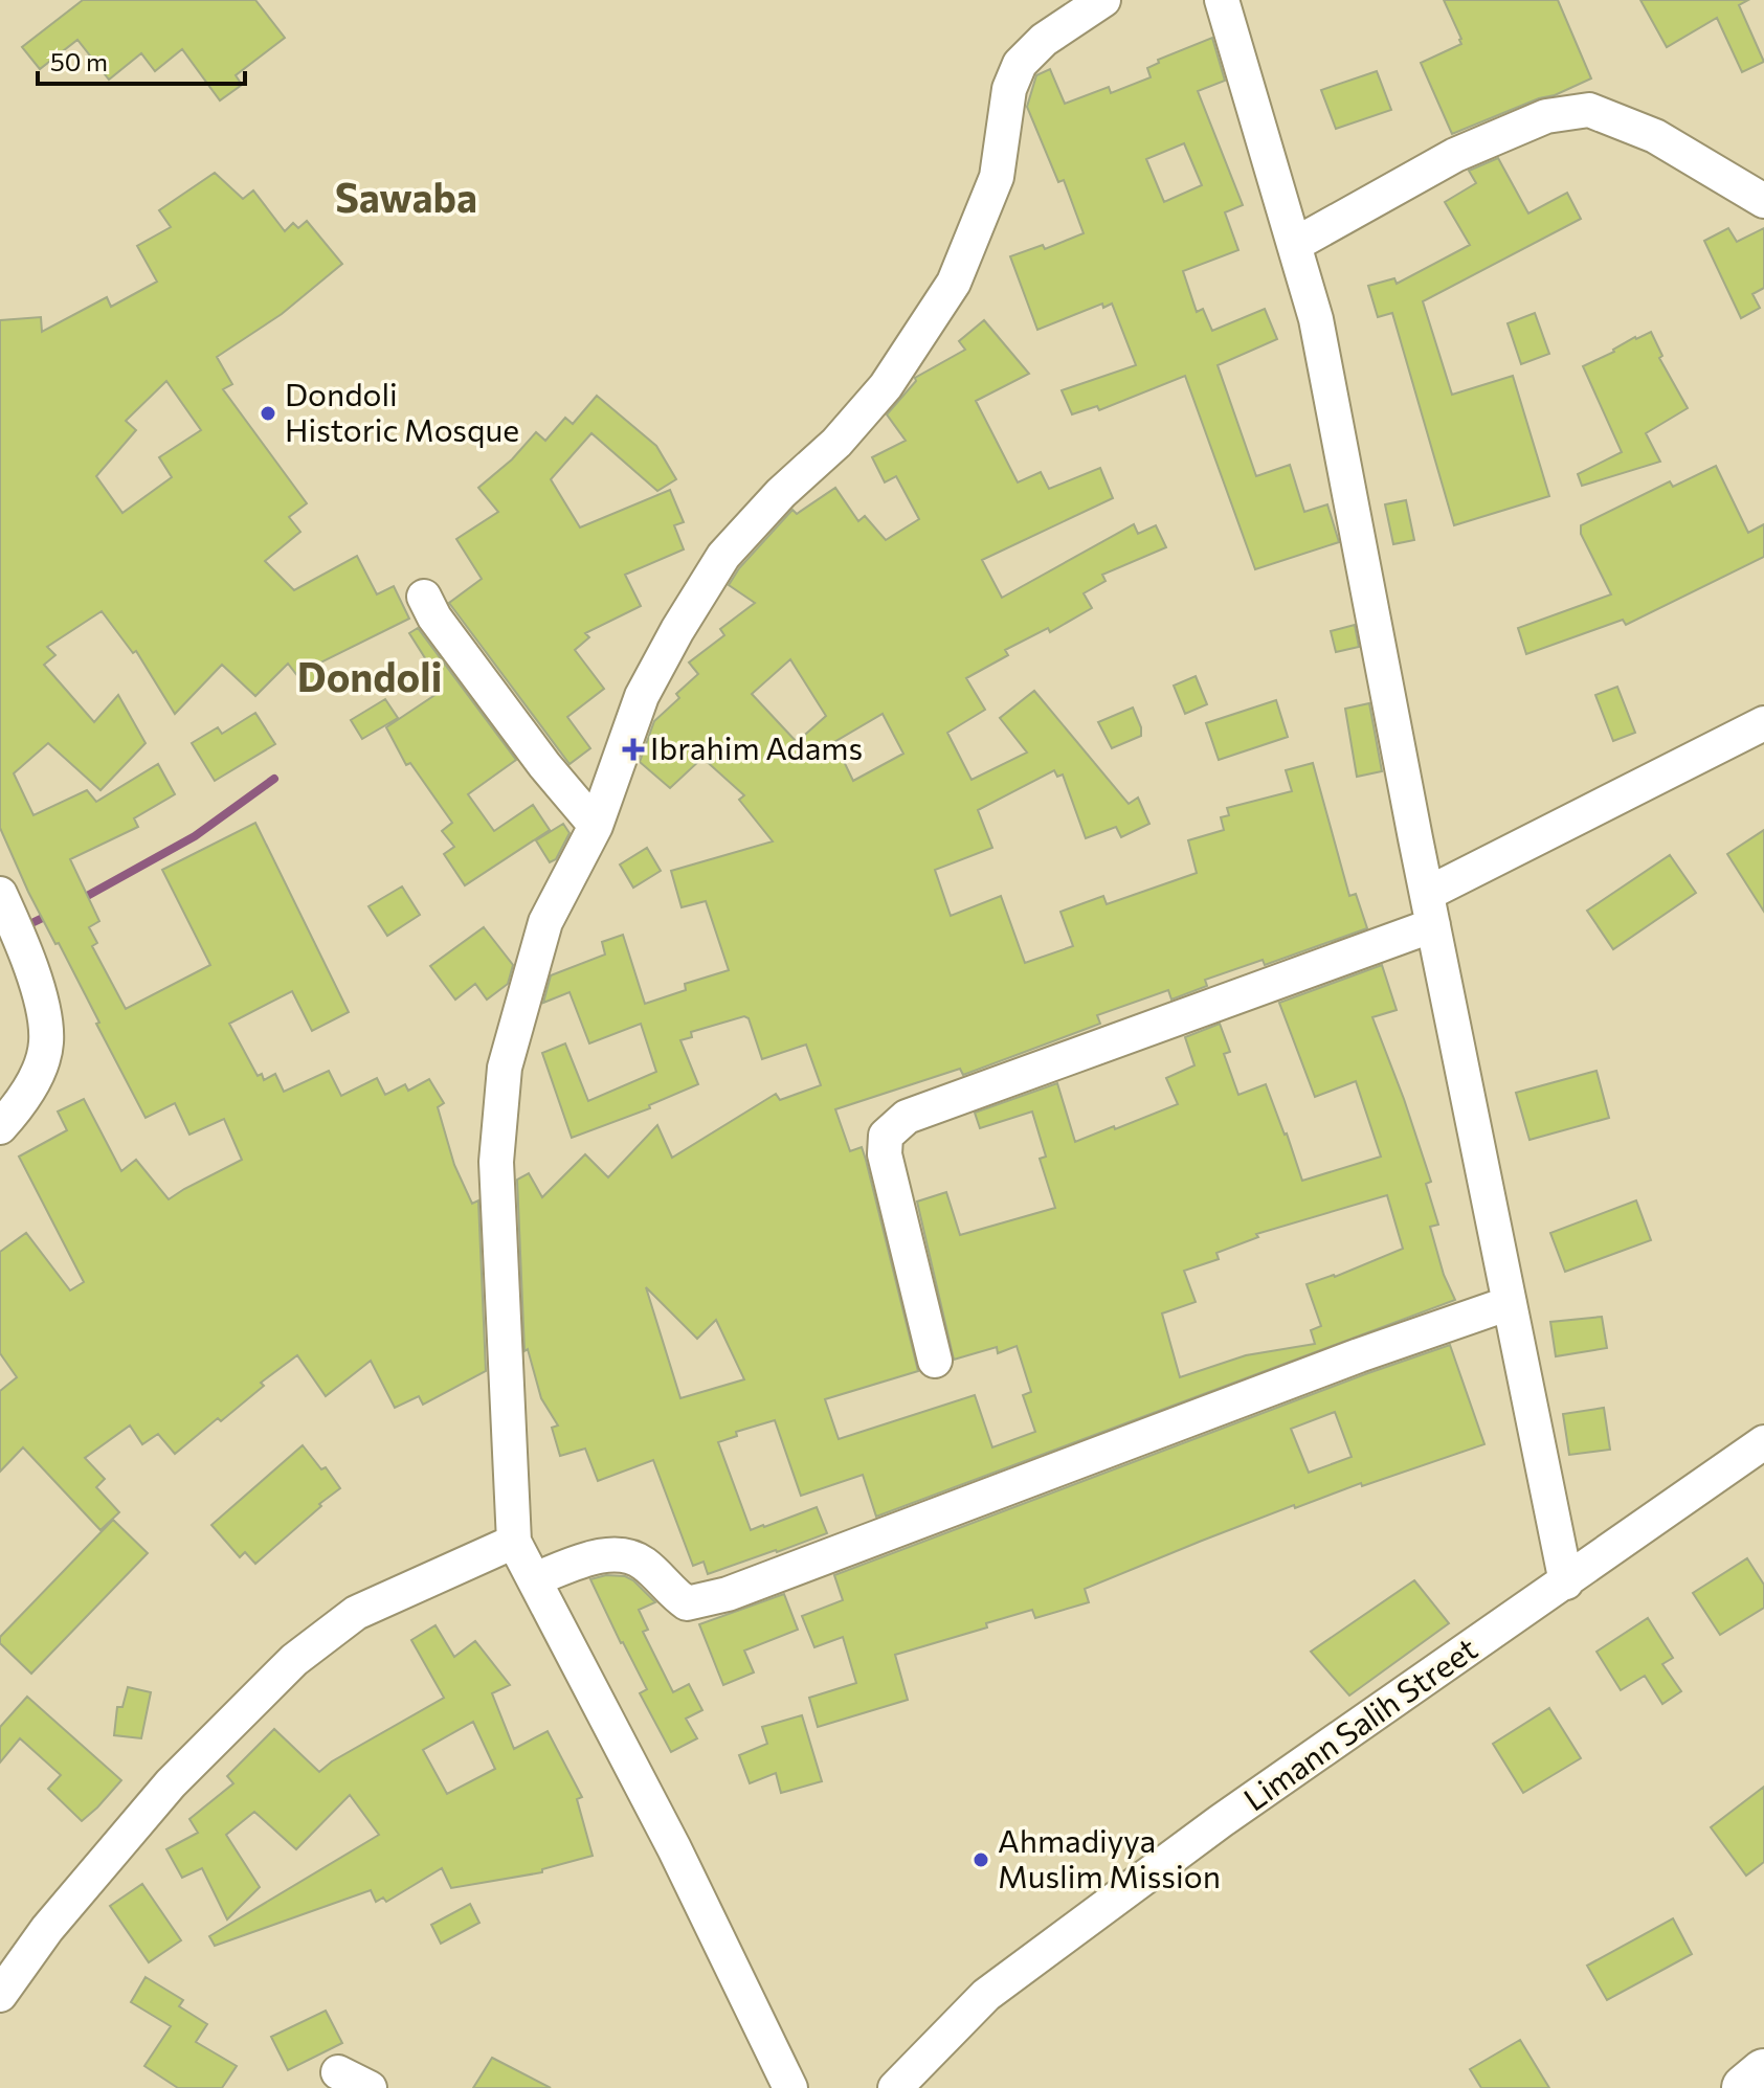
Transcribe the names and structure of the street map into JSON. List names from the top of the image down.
{
  "streets": {
    "street": ["Limann Salih Street"]
  },
  "districts": ["Sawaba", "Dondoli"],
  "places": {
    "other": ["Dondoli Historic Mosque", "Ahmadiyya Muslim Mission"],
    "health": ["Ibrahim Adams"]
  },
  "scale_bar": "50 m"
}
